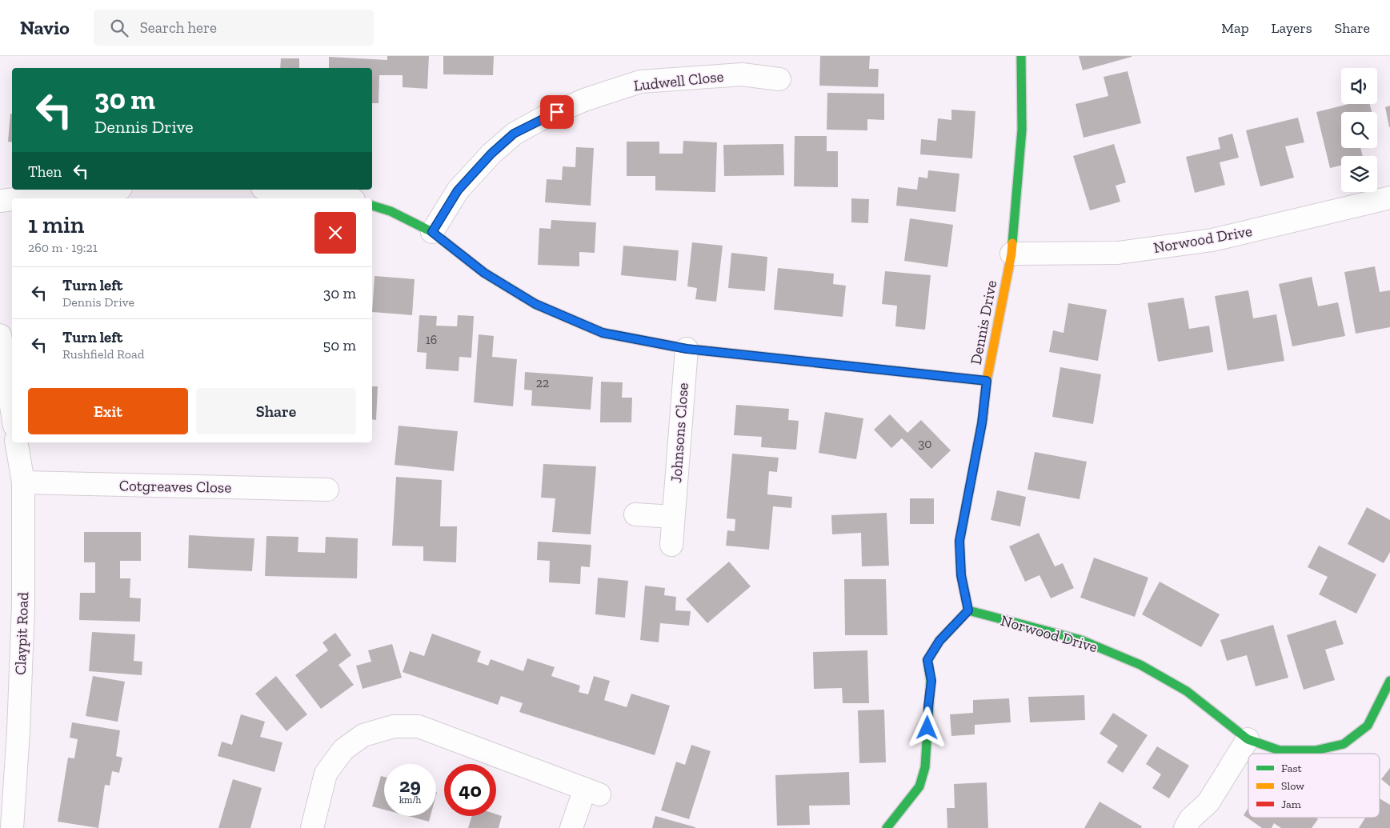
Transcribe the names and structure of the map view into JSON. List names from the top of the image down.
{
  "streets": {
    "street": [
      "Ludwell Close",
      "Norwood Drive",
      "Dennis Drive",
      "Johnsons Close",
      "Cotgreaves Close",
      "Claypit Road"
    ]
  },
  "crossings": [
    ["Norwood Drive", "Dennis Drive"],
    ["Cotgreaves Close", "Claypit Road"]
  ],
  "house_numbers": ["16", "22", "30"],
  "legend": ["Fast", "Slow", "Jam"],
  "page": {
    "header": "Navio",
    "search": "Search here",
    "nav": ["Map", "Layers", "Share"],
    "turn": ["30 m", "Dennis Drive"],
    "then": "Then",
    "heading": ["1 min", "260 m · 19:21"],
    "list": [
      {
        "name": "Turn left",
        "note": "Dennis Drive",
        "value": "30 m"
      },
      {
        "name": "Turn left",
        "note": "Rushfield Road",
        "value": "50 m"
      }
    ],
    "buttons": ["Exit", "Share"],
    "speed": "29 km/h",
    "limit": "40"
  }
}
